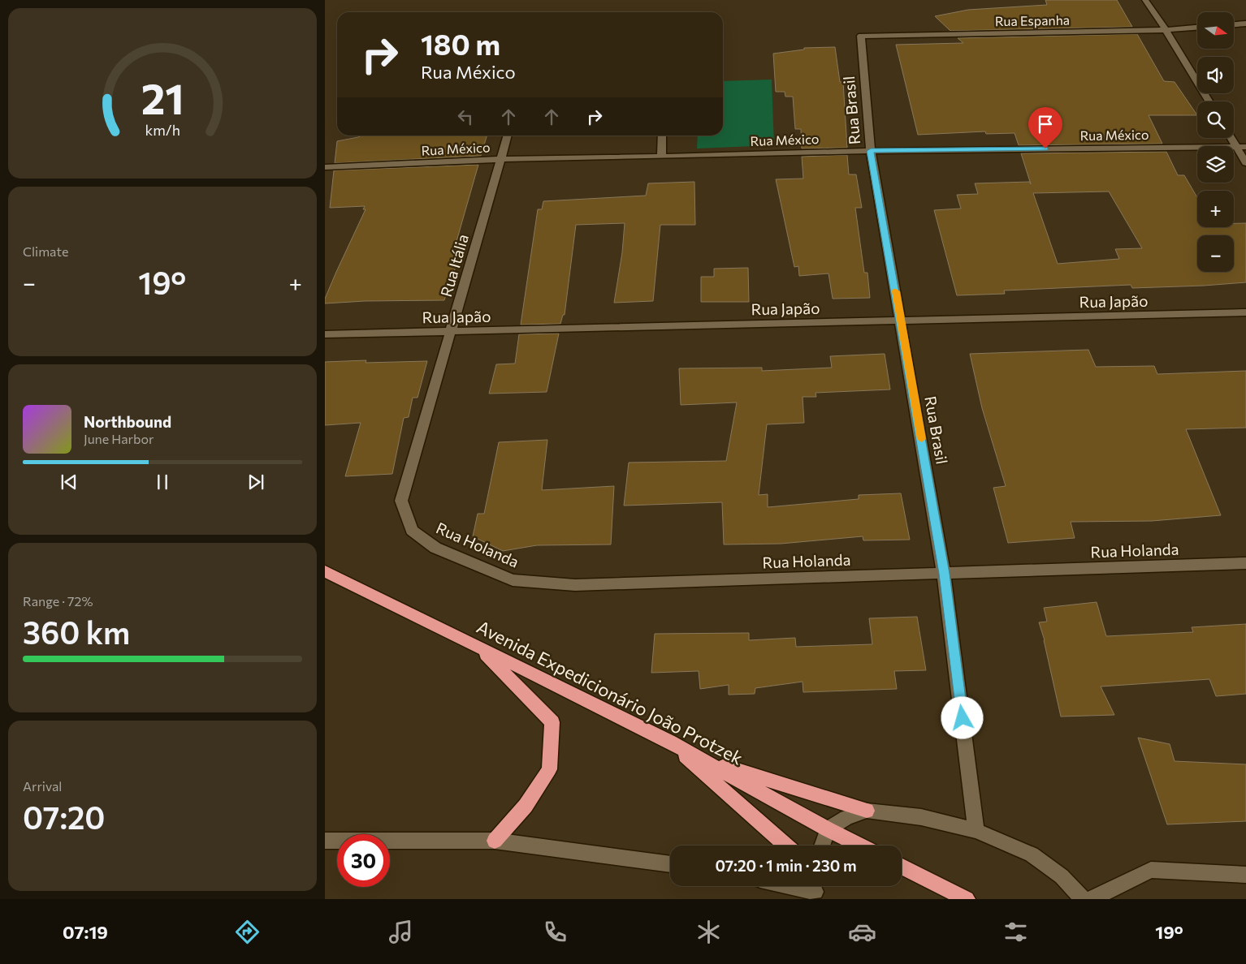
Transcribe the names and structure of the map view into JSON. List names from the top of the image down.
{
  "streets": {
    "highway": ["Avenida Expedicionário João Protzek"],
    "street": [
      "Rua Espanha",
      "Rua Brasil",
      "Rua México",
      "Rua Itália",
      "Rua Japão",
      "Rua Holanda"
    ]
  },
  "crossings": [
    ["Rua Espanha", "Rua Brasil"],
    ["Rua Brasil", "Rua México"],
    ["Rua Brasil", "Rua Japão"],
    ["Rua Brasil", "Rua Holanda"],
    ["Rua México", "Rua Itália"],
    ["Rua Itália", "Rua Japão"],
    ["Rua Itália", "Rua Holanda"]
  ],
  "north": "right",
  "page": {
    "map_buttons": ["+", "−"],
    "turn": ["180 m", "Rua México"],
    "tile": [
      "Climate",
      ["Range · 72%", "360 km"],
      ["Arrival", "07:20"]
    ],
    "heat": ["−", "19°", "+"],
    "song": ["Northbound", "June Harbor"],
    "limit": "30",
    "trip": "07:20 · 1 min · 230 m",
    "tabs": ["07:19", "19°"],
    "gauge": ["21", "km/h"]
  }
}
